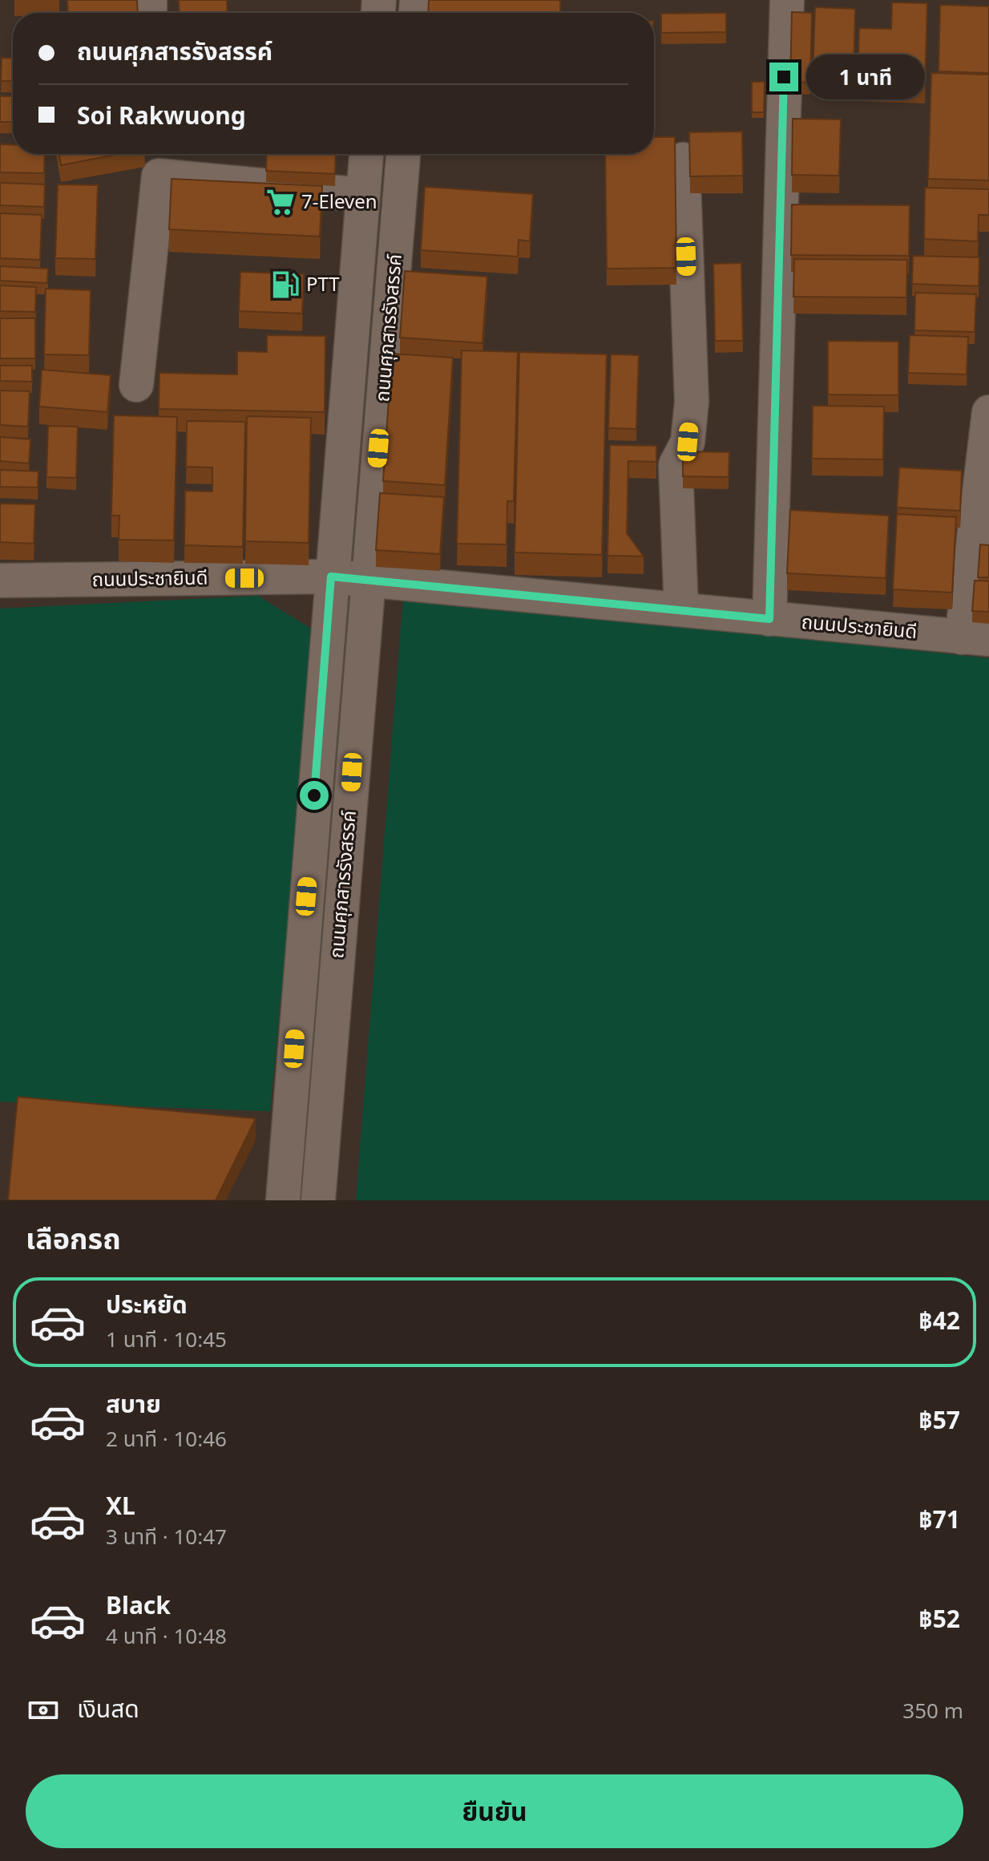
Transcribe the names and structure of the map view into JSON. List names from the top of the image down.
{
  "streets": {
    "street": ["ถนนศุภสารรังสรรค์", "ถนนประชายินดี"]
  },
  "crossings": [
    ["ถนนศุภสารรังสรรค์", "ถนนประชายินดี"]
  ],
  "places": {
    "supermarket": ["7-Eleven"],
    "fuel station": ["PTT"]
  },
  "page": {
    "banner": ["ถนนศุภสารรังสรรค์", "Soi Rakwuong"],
    "bubble": "1 นาที",
    "heading": "เลือกรถ",
    "list": [
      {
        "name": "ประหยัด",
        "note": "1 นาที · 10:45",
        "value": "฿42"
      },
      {
        "name": "สบาย",
        "note": "2 นาที · 10:46",
        "value": "฿57"
      },
      {
        "name": "XL",
        "note": "3 นาที · 10:47",
        "value": "฿71"
      },
      {
        "name": "Black",
        "note": "4 นาที · 10:48",
        "value": "฿52"
      }
    ],
    "pay": ["เงินสด", "350 m"],
    "buttons": "ยืนยัน"
  }
}
